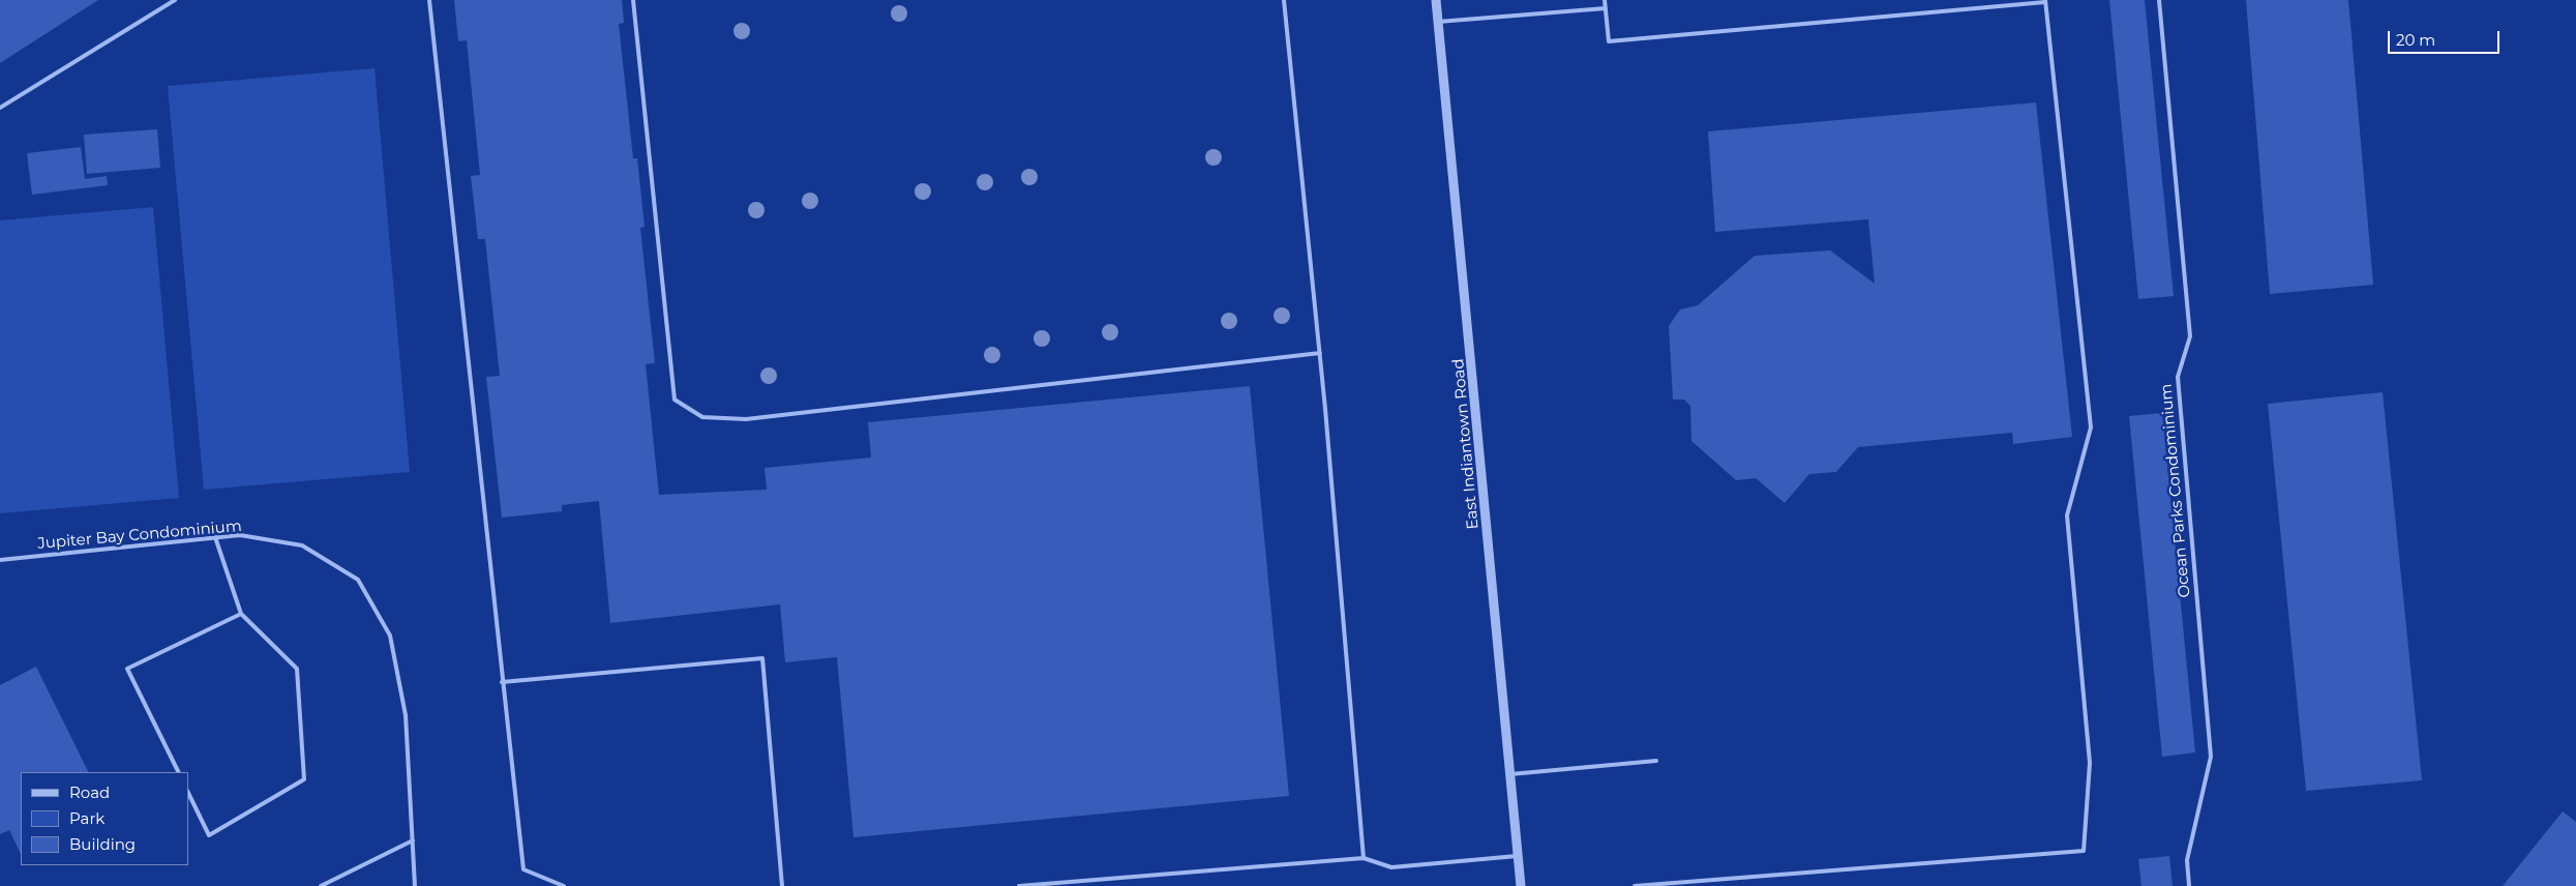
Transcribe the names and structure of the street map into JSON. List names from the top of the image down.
{
  "streets": {
    "street": ["East Indiantown Road"],
    "lane": ["Ocean Parks Condominium", "Jupiter Bay Condominium"]
  },
  "legend": ["Road", "Park", "Building"],
  "scale_bar": "20 m"
}
